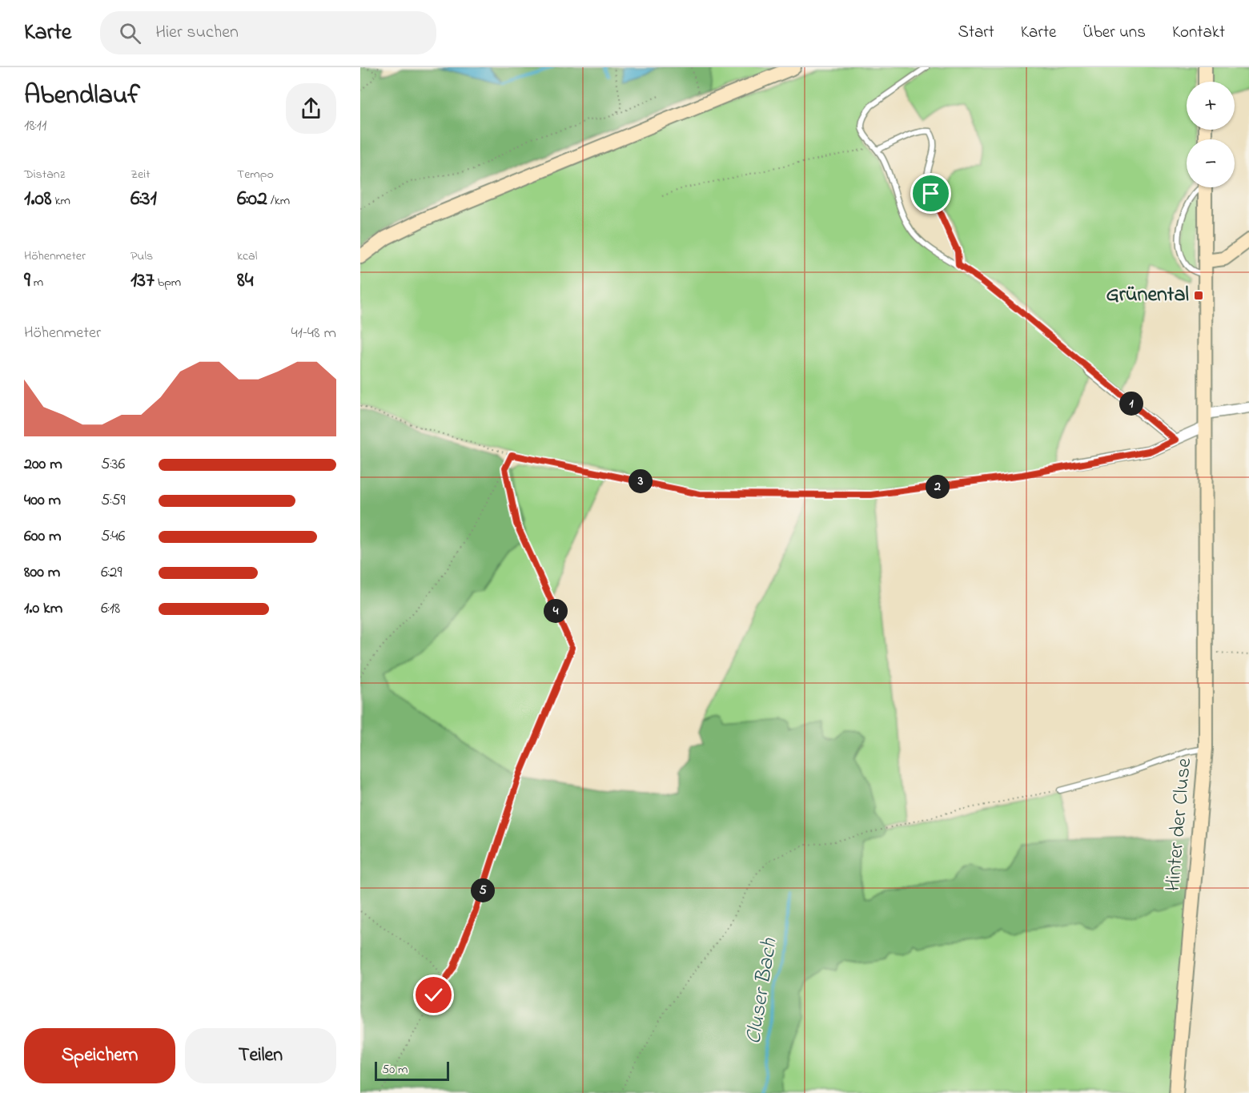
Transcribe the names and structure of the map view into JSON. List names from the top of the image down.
{
  "streets": {
    "main road": ["Hinter der Cluse"]
  },
  "water": ["Cluser Bach"],
  "places": {
    "transit": ["Grünental"]
  },
  "scale_bar": "50 m",
  "page": {
    "header": "Karte",
    "search": "Hier suchen",
    "nav": [
      "Start",
      "Karte",
      "Über uns",
      "Kontakt"
    ],
    "heading": ["Abendlauf", "18:11"],
    "map_buttons": ["+", "−"],
    "stats": [
      ["Distanz", "1.08 km"],
      ["Zeit", "6:31"],
      ["Tempo", "6:02 /km"],
      ["Höhenmeter", "9 m"],
      ["Puls", "137 bpm"],
      ["kcal", "84"]
    ],
    "chart": ["Höhenmeter", "41–48 m"],
    "pins": [
      "1",
      "3",
      "2",
      "4",
      "5"
    ],
    "list": [
      {
        "name": "200 m",
        "note": "5:36"
      },
      {
        "name": "400 m",
        "note": "5:59"
      },
      {
        "name": "600 m",
        "note": "5:46"
      },
      {
        "name": "800 m",
        "note": "6:29"
      },
      {
        "name": "1.0 km",
        "note": "6:18"
      }
    ],
    "buttons": ["Speichern", "Teilen"],
    "scale": "50 m"
  }
}
